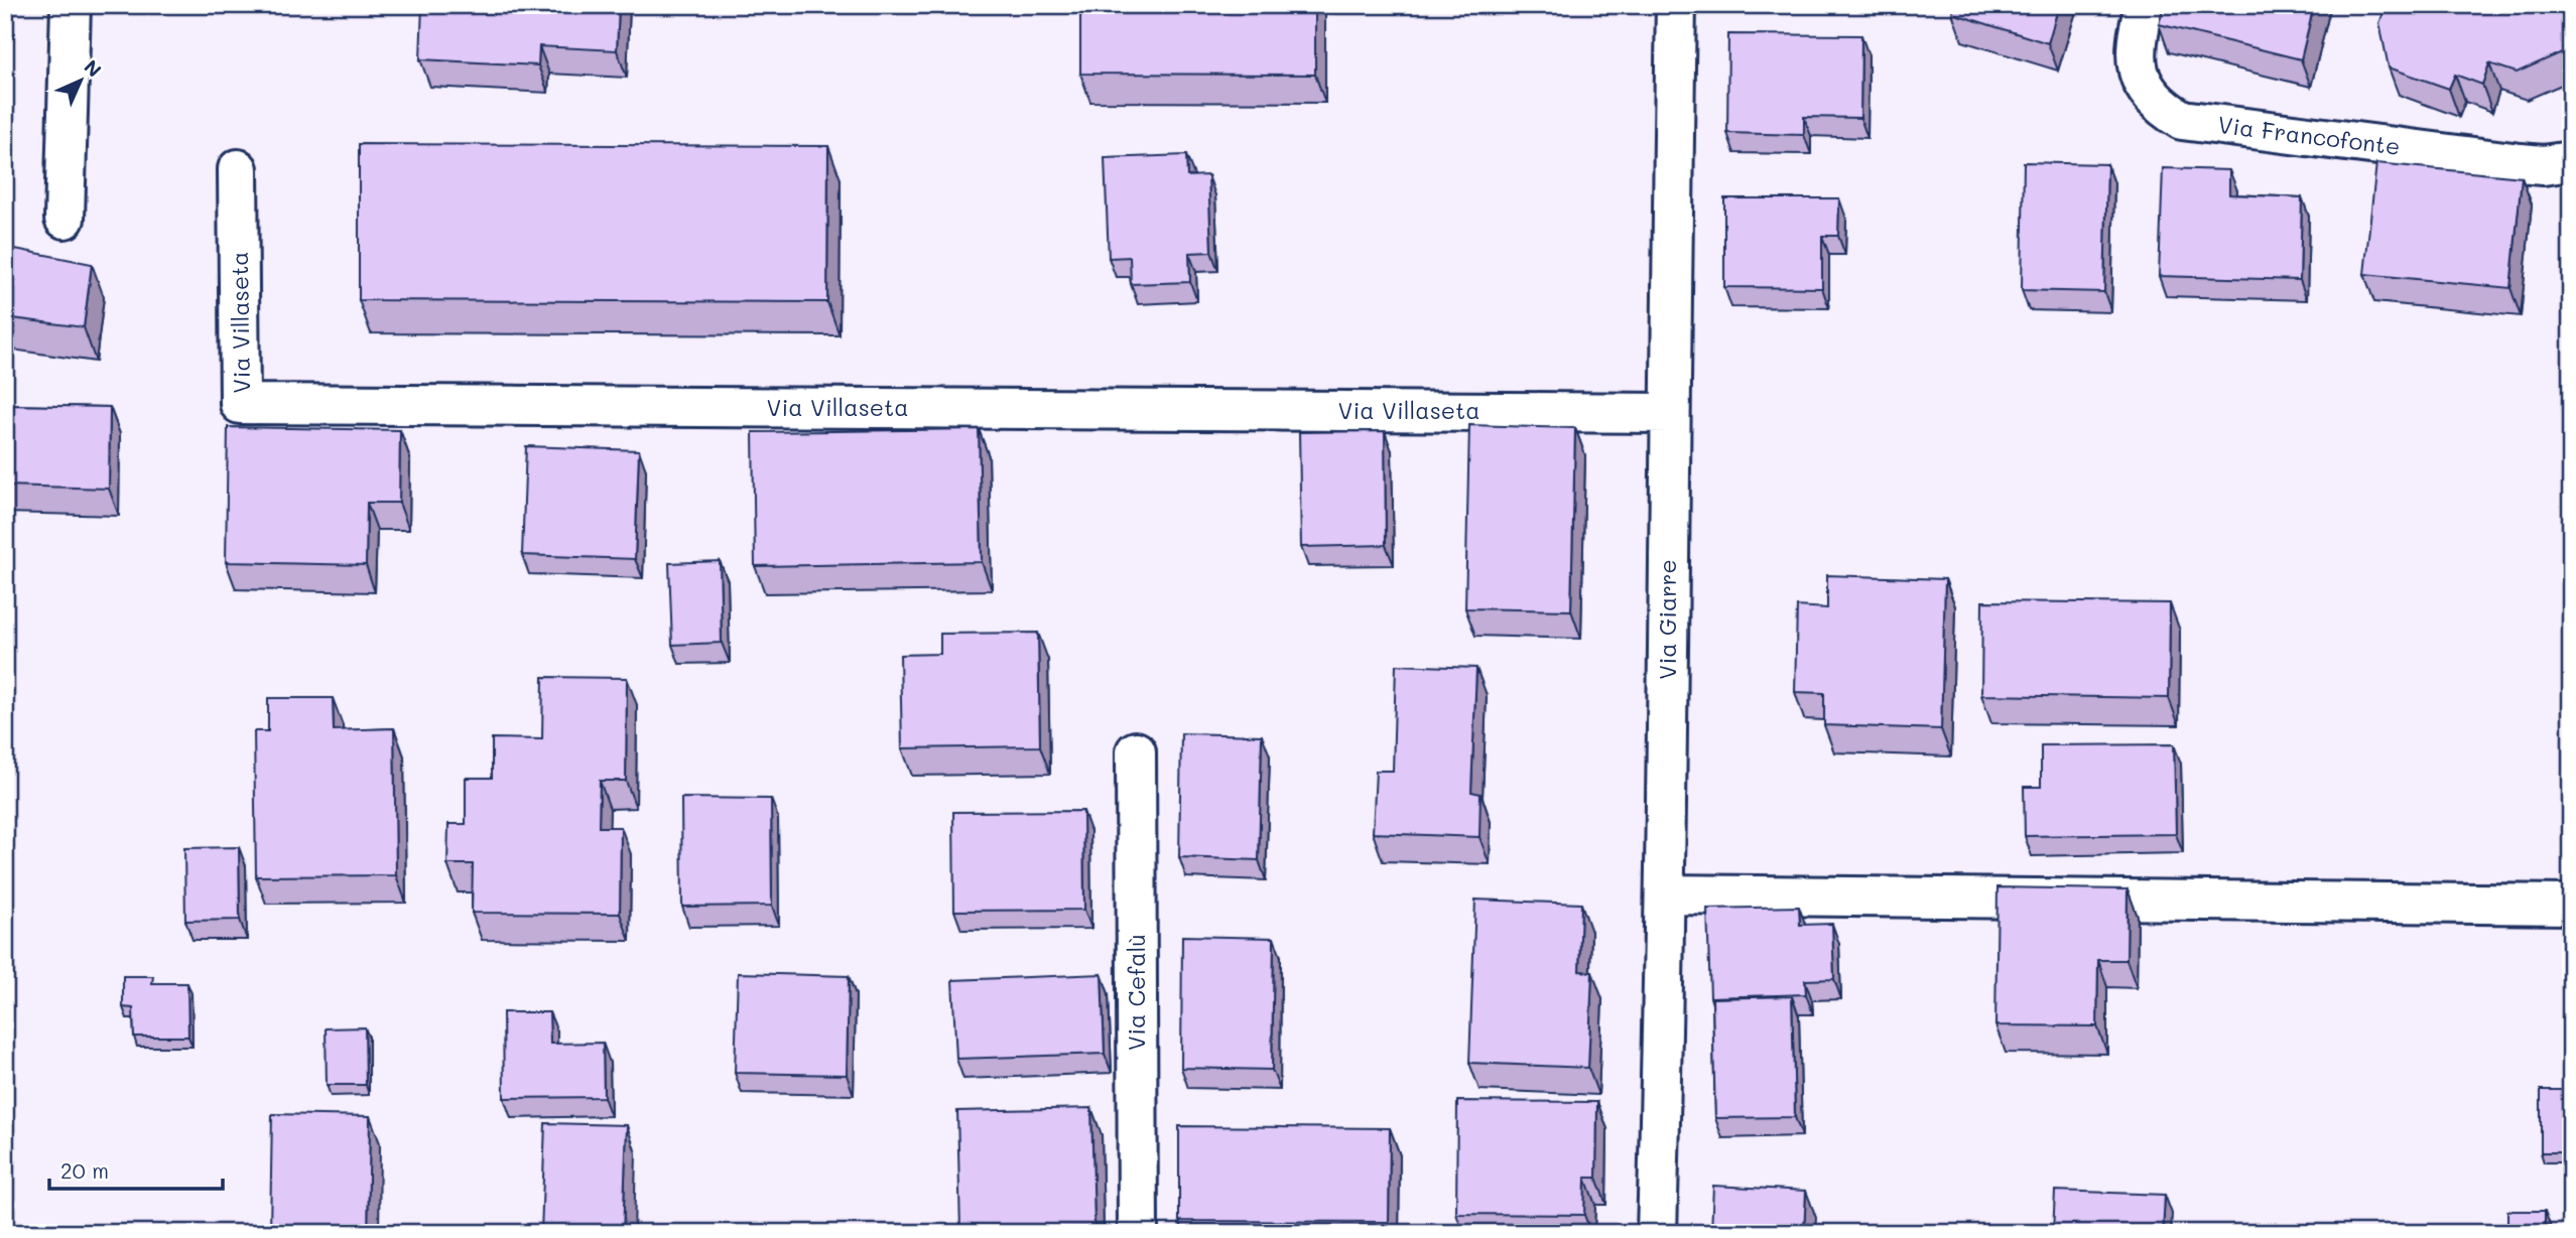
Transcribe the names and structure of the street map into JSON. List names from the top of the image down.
{
  "streets": {
    "street": [
      "Via Francofonte",
      "Via Villaseta",
      "Via Giarre",
      "Via Cefalù"
    ]
  },
  "crossings": [
    ["Via Villaseta", "Via Giarre"]
  ],
  "scale_bar": "20 m",
  "north": "top right"
}
